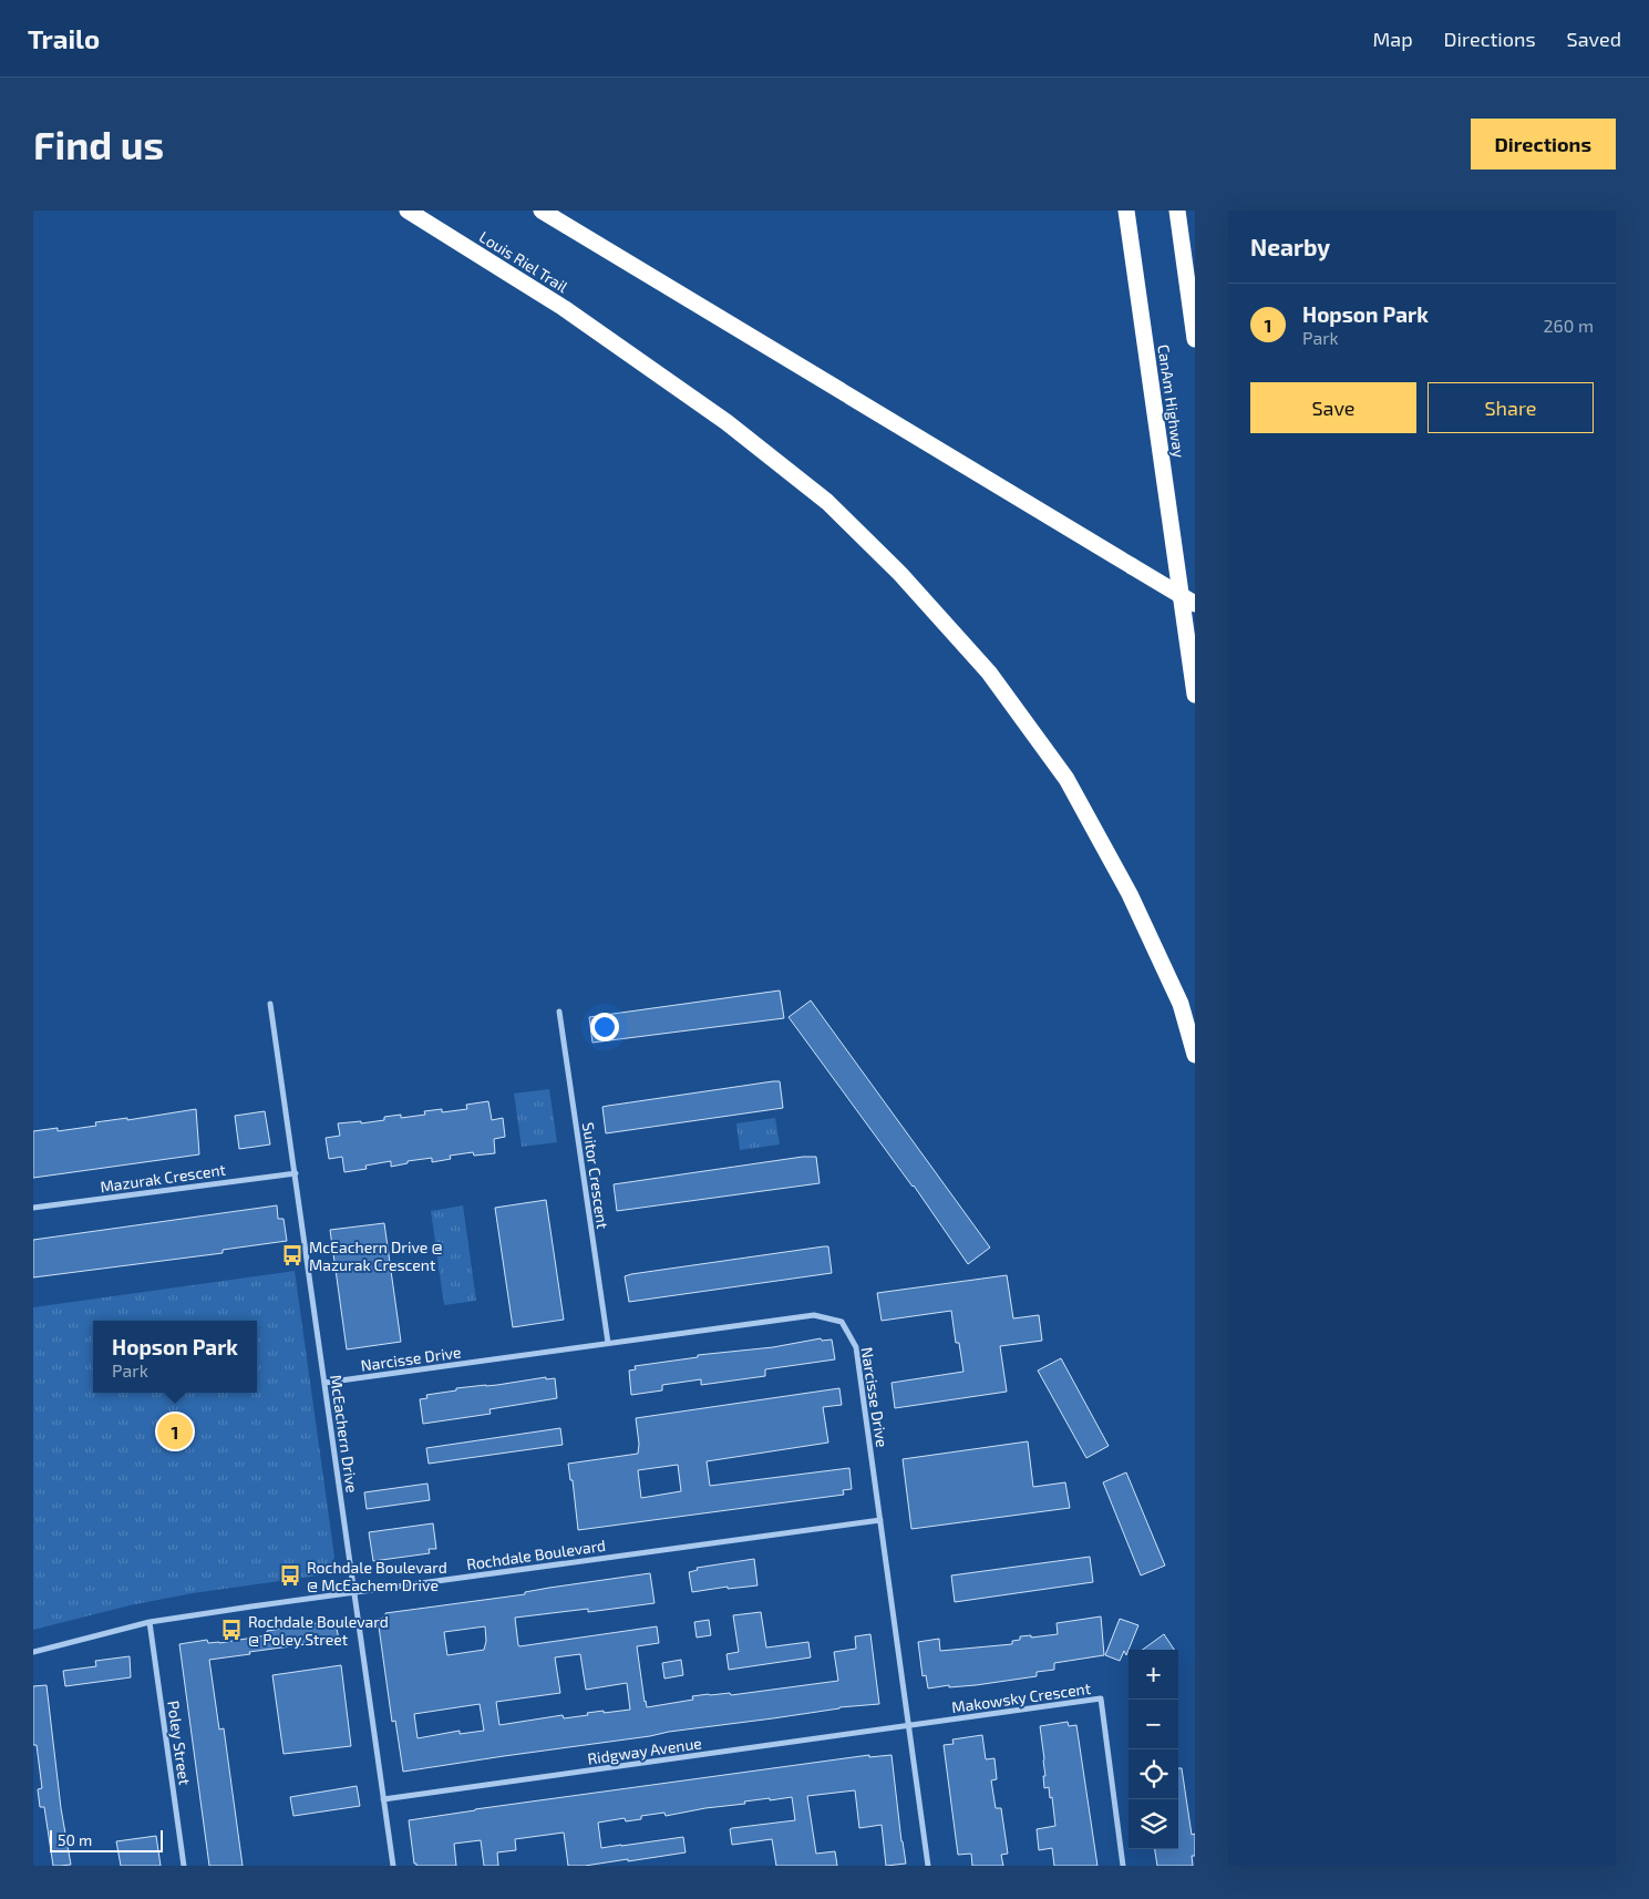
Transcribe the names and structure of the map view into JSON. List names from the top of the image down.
{
  "streets": {
    "highway": ["Louis Riel Trail", "CanAm Highway"],
    "street": [
      "Suitor Crescent",
      "Mazurak Crescent",
      "Narcisse Drive",
      "McEachern Drive",
      "Rochdale Boulevard",
      "Makowsky Crescent",
      "Poley Street",
      "Ridgway Avenue"
    ]
  },
  "crossings": [
    ["Suitor Crescent", "Narcisse Drive"],
    ["Mazurak Crescent", "McEachern Drive"],
    ["Narcisse Drive", "McEachern Drive"],
    ["Narcisse Drive", "Rochdale Boulevard"],
    ["Narcisse Drive", "Makowsky Crescent"],
    ["Narcisse Drive", "Ridgway Avenue"],
    ["McEachern Drive", "Rochdale Boulevard"],
    ["McEachern Drive", "Ridgway Avenue"],
    ["Rochdale Boulevard", "Poley Street"],
    ["Makowsky Crescent", "Ridgway Avenue"]
  ],
  "places": {
    "bus stop": ["McEachern Drive @ Mazurak Crescent", "Rochdale Boulevard @ McEachem Drive", "Rochdale Boulevard @ Poley Street"]
  },
  "scale_bar": "50 m",
  "page": {
    "header": "Trailo",
    "nav": ["Map", "Directions", "Saved"],
    "buttons": [
      "Directions",
      ["Save", "Share"]
    ],
    "title": "Find us",
    "heading": "Nearby",
    "list": [
      {
        "mark": "1",
        "name": "Hopson Park",
        "note": "Park",
        "value": "260 m"
      }
    ],
    "popup": ["Hopson Park", "Park"],
    "pins": "1",
    "map_buttons": ["+", "−"],
    "scale": "50 m"
  }
}
